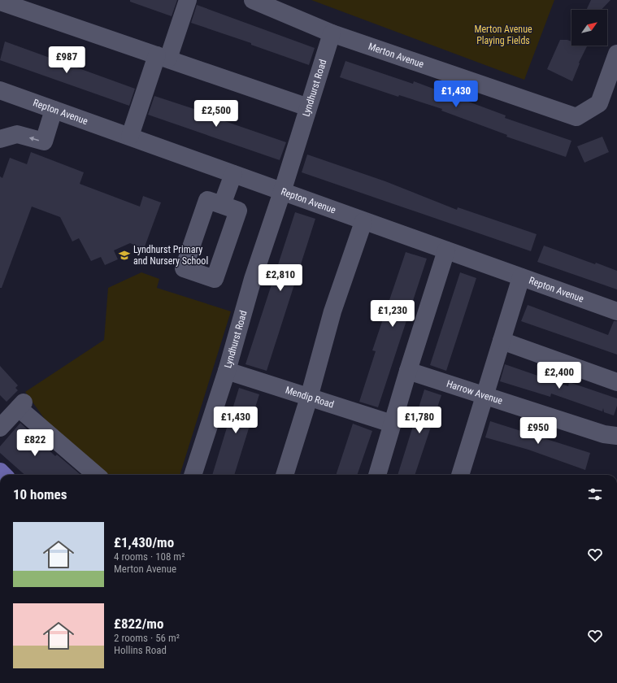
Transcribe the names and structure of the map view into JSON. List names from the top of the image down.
{
  "streets": {
    "street": [
      "Merton Avenue",
      "Lyndhurst Road",
      "Repton Avenue",
      "Harrow Avenue",
      "Mendip Road"
    ]
  },
  "crossings": [
    ["Merton Avenue", "Lyndhurst Road"],
    ["Lyndhurst Road", "Repton Avenue"],
    ["Lyndhurst Road", "Mendip Road"]
  ],
  "parks": ["Merton Avenue Playing Fields"],
  "places": {
    "school or university": ["Lyndhurst Primary and Nursery School"]
  },
  "north": "top right",
  "page": {
    "price": [
      "£987",
      "£1,430",
      "£2,500",
      "£2,810",
      "£1,230",
      "£2,400",
      "£1,430",
      "£1,780",
      "£950",
      "£822"
    ],
    "heading": "10 homes",
    "list": [
      {
        "name": "£1,430/mo",
        "note": "4 rooms · 108 m² · Merton Avenue"
      },
      {
        "name": "£822/mo",
        "note": "2 rooms · 56 m² · Hollins Road"
      }
    ]
  }
}
